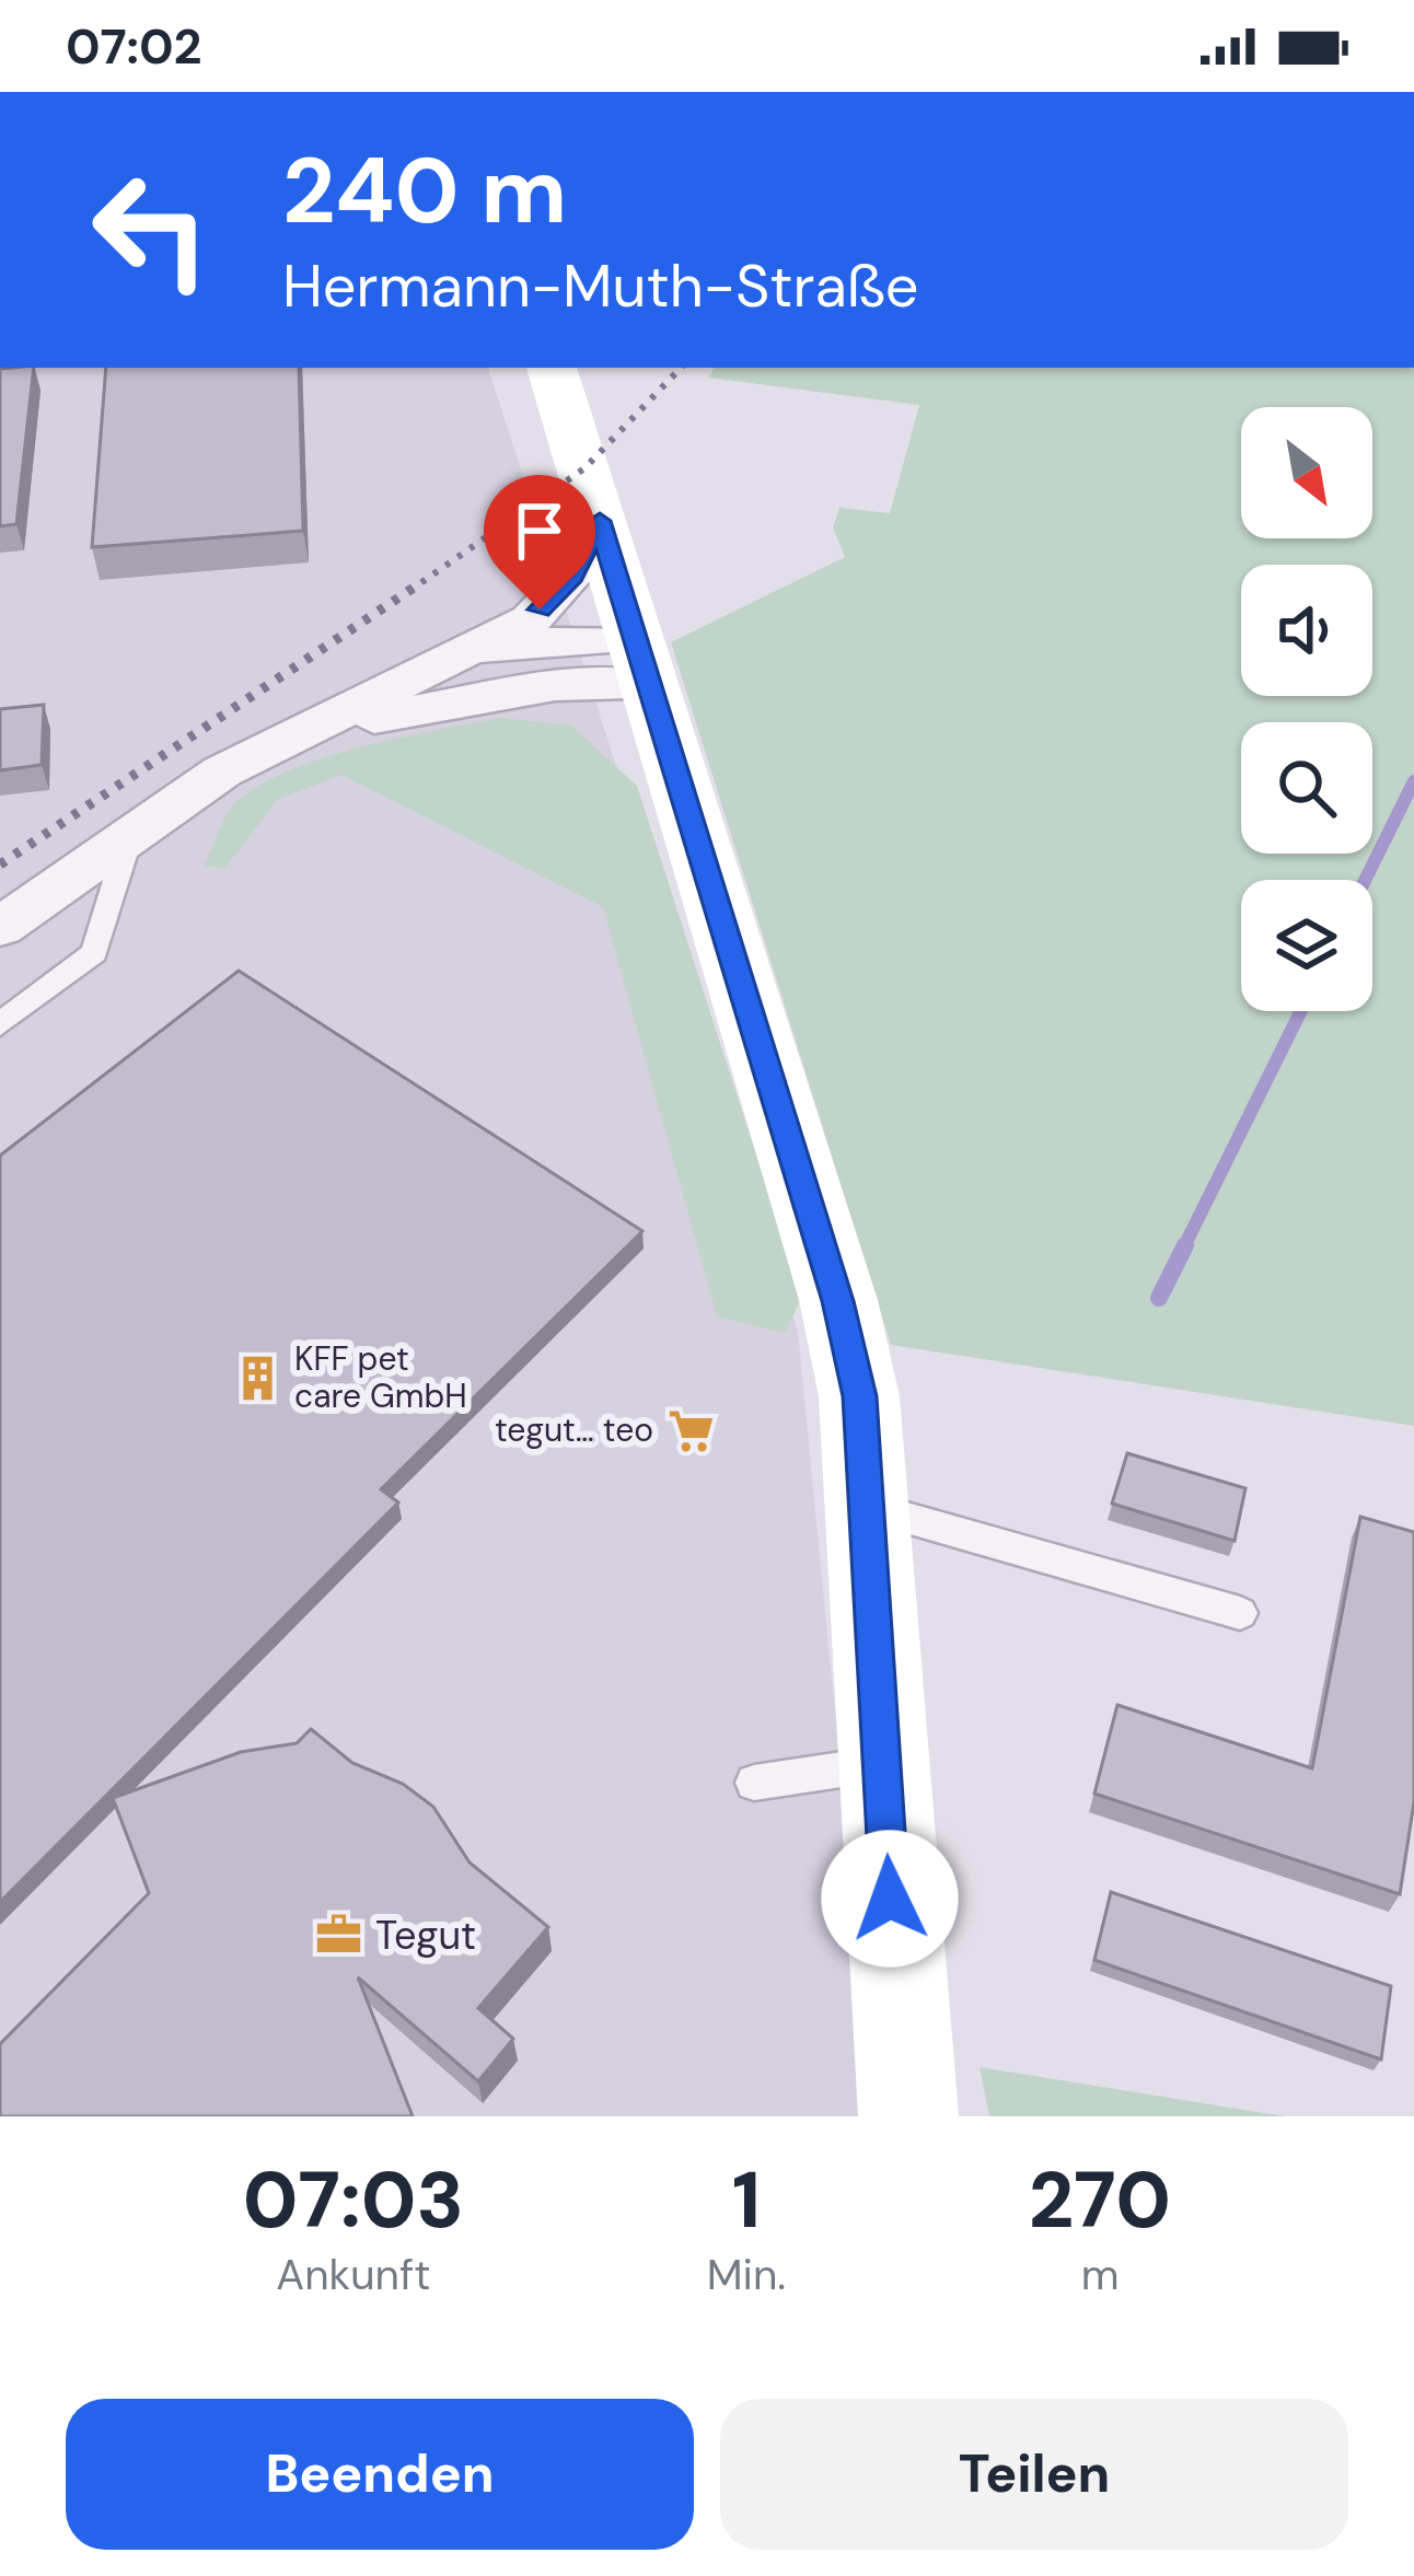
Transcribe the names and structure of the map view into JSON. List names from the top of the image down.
{
  "places": {
    "building": ["KFF pet care GmbH"],
    "supermarket": ["tegut… teo"],
    "office": ["Tegut"]
  },
  "north": "bottom right",
  "page": {
    "status": "07:02",
    "turn": ["240 m", "Hermann-Muth-Straße"],
    "eta": [
      "07:03",
      "Ankunft",
      "1",
      "Min.",
      "270",
      "m"
    ],
    "buttons": ["Beenden", "Teilen"]
  }
}
